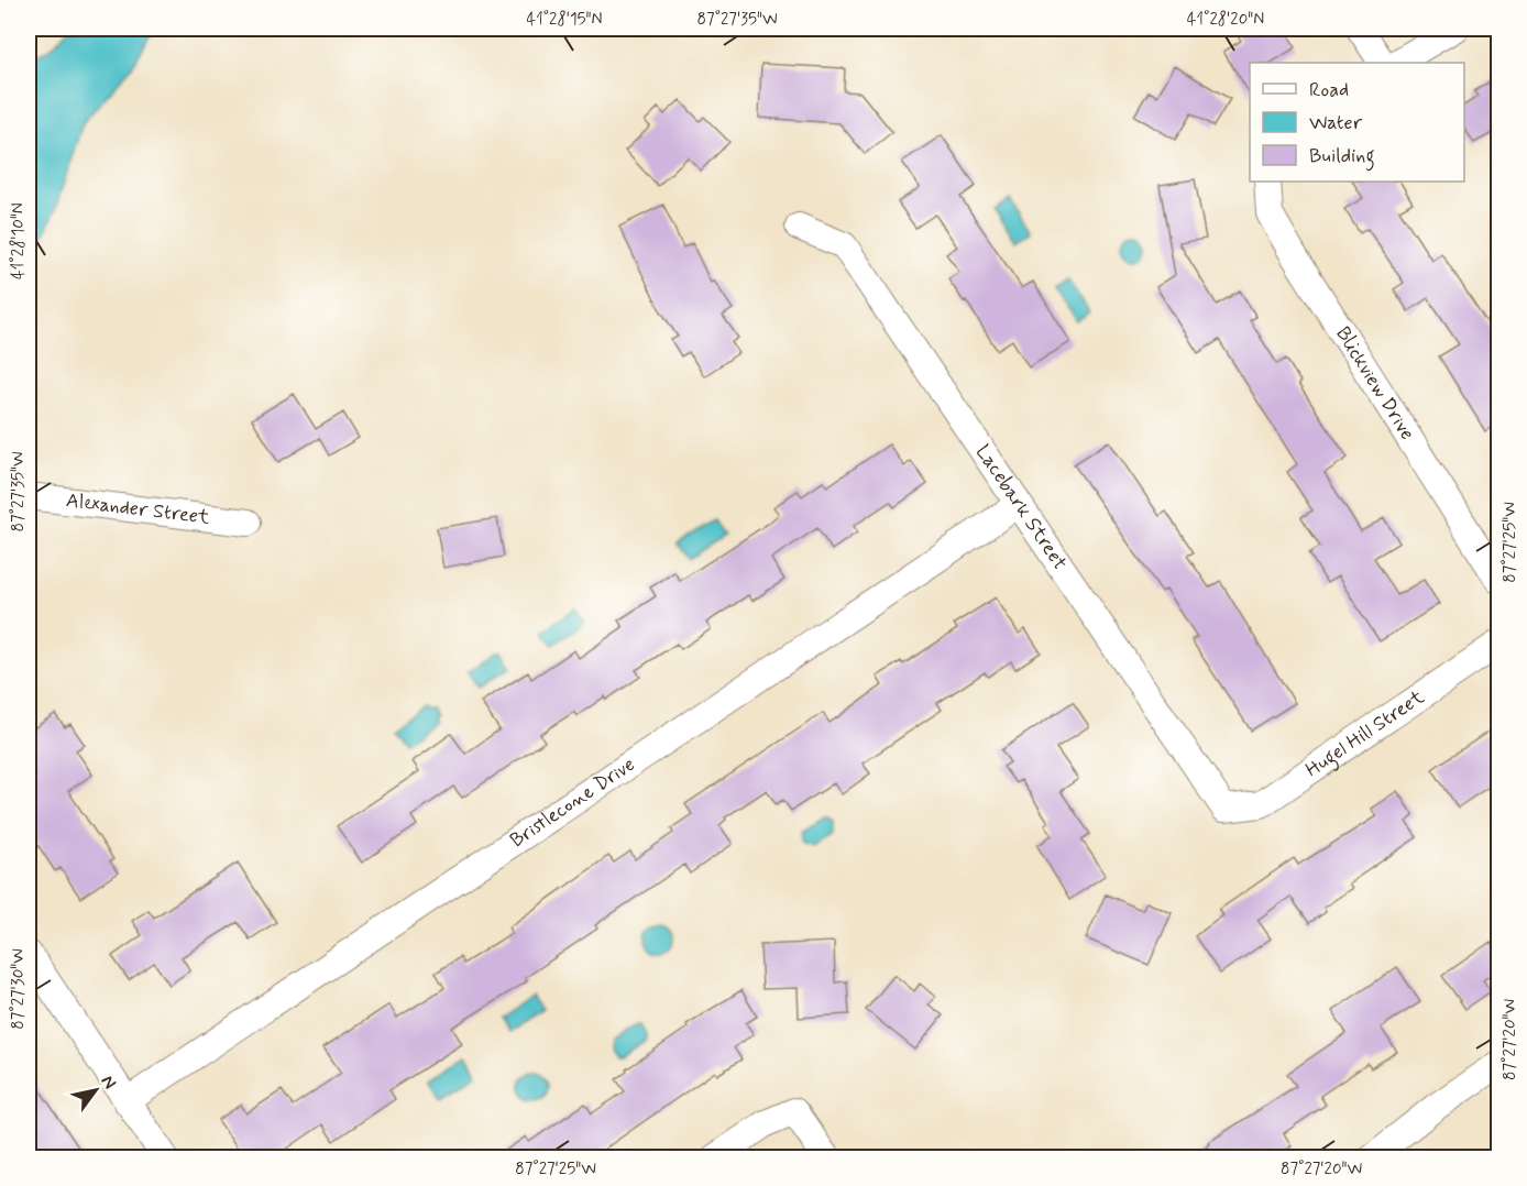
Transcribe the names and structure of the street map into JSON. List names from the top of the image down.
{
  "streets": {
    "street": [
      "Blickview Drive",
      "Lacebark Street",
      "Alexander Street",
      "Hugel Hill Street",
      "Bristlecone Drive"
    ]
  },
  "crossings": [
    ["Lacebark Street", "Hugel Hill Street"],
    ["Lacebark Street", "Bristlecone Drive"]
  ],
  "legend": ["Road", "Water", "Building"],
  "north": "top right",
  "coordinates": [
    "41°28'15\"N",
    "87°27'35\"W",
    "41°28'20\"N",
    "41°28'10\"N",
    "87°27'25\"W",
    "87°27'30\"W",
    "87°27'20\"W"
  ]
}
